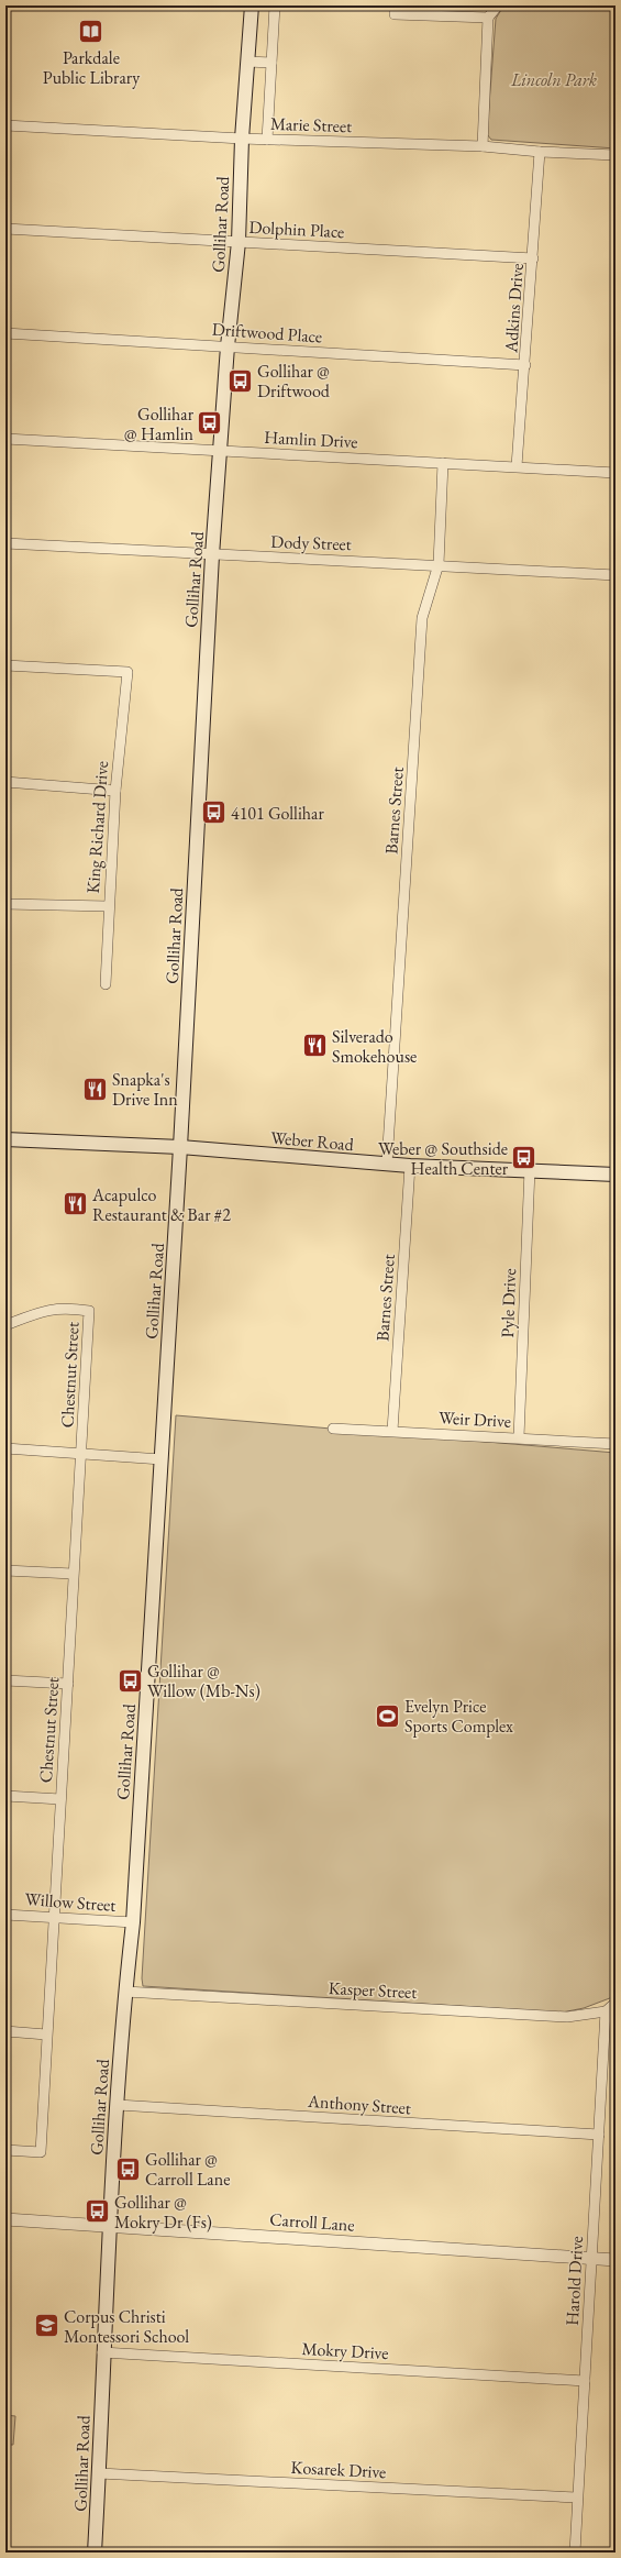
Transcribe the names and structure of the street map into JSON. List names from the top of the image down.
{
  "streets": {
    "main road": ["Gollihar Road", "Weber Road"],
    "street": [
      "Marie Street",
      "Dolphin Place",
      "Adkins Drive",
      "Driftwood Place",
      "Hamlin Drive",
      "Dody Street",
      "Barnes Street",
      "King Richard Drive",
      "Pyle Drive",
      "Chestnut Street",
      "Weir Drive",
      "Willow Street",
      "Kasper Street",
      "Anthony Street",
      "Carroll Lane",
      "Harold Drive",
      "Mokry Drive",
      "Kosarek Drive"
    ]
  },
  "crossings": [
    ["Marie Street", "Gollihar Road"],
    ["Marie Street", "Adkins Drive"],
    ["Gollihar Road", "Dolphin Place"],
    ["Gollihar Road", "Driftwood Place"],
    ["Gollihar Road", "Hamlin Drive"],
    ["Gollihar Road", "Dody Street"],
    ["Gollihar Road", "Weber Road"],
    ["Gollihar Road", "Willow Street"],
    ["Gollihar Road", "Kasper Street"],
    ["Gollihar Road", "Anthony Street"],
    ["Gollihar Road", "Carroll Lane"],
    ["Gollihar Road", "Mokry Drive"],
    ["Gollihar Road", "Kosarek Drive"],
    ["Dolphin Place", "Adkins Drive"],
    ["Adkins Drive", "Driftwood Place"],
    ["Adkins Drive", "Hamlin Drive"],
    ["Hamlin Drive", "Barnes Street"],
    ["Dody Street", "Barnes Street"],
    ["Barnes Street", "Weber Road"],
    ["Barnes Street", "Weir Drive"],
    ["Weber Road", "Pyle Drive"],
    ["Pyle Drive", "Weir Drive"],
    ["Chestnut Street", "Willow Street"],
    ["Kasper Street", "Harold Drive"],
    ["Anthony Street", "Harold Drive"],
    ["Carroll Lane", "Harold Drive"],
    ["Harold Drive", "Mokry Drive"],
    ["Harold Drive", "Kosarek Drive"]
  ],
  "parks": ["Lincoln Park"],
  "places": {
    "library": ["Parkdale Public Library"],
    "bus stop": [
      "Gollihar @ Driftwood",
      "Gollihar @ Hamlin",
      "4101 Gollihar",
      "Weber @ Southside Health Center",
      "Gollihar @ Willow (Mb-Ns)",
      "Gollihar @ Carroll Lane",
      "Gollihar @ Mokry Dr (Fs)"
    ],
    "restaurant": ["Silverado Smokehouse", "Snapka's Drive Inn", "Acapulco Restaurant & Bar #2"],
    "sports": ["Evelyn Price Sports Complex"],
    "school or university": ["Corpus Christi Montessori School"]
  }
}
